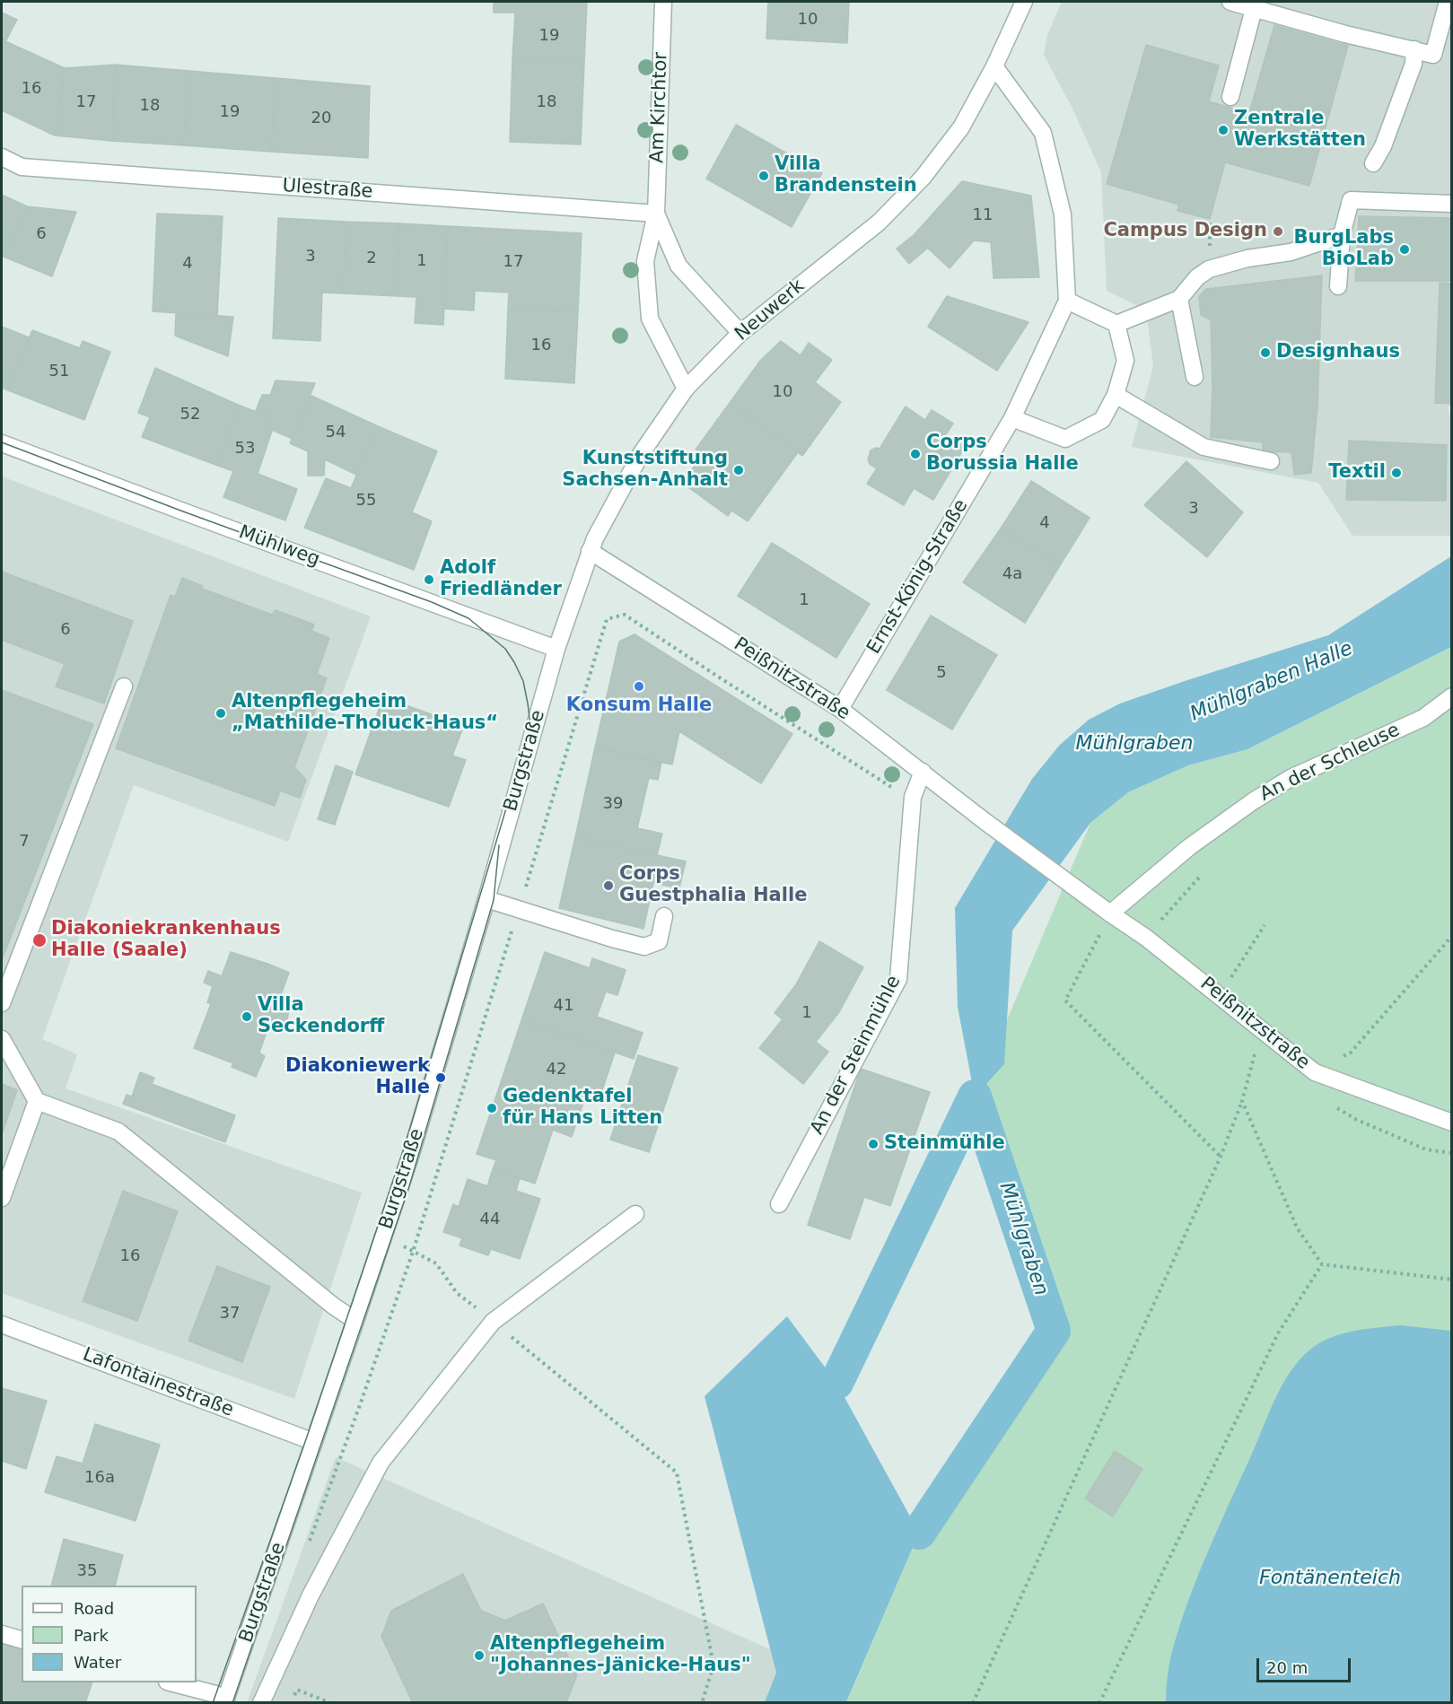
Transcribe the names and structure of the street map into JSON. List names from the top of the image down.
{
  "streets": {
    "street": [
      "Am Kirchtor",
      "Ulestraße",
      "Neuwerk",
      "Mühlweg",
      "Ernst-König-Straße",
      "Peißnitzstraße",
      "Burgstraße",
      "An der Schleuse",
      "An der Steinmühle",
      "Lafontainestraße"
    ]
  },
  "crossings": [
    ["Am Kirchtor", "Ulestraße"],
    ["Am Kirchtor", "Neuwerk"],
    ["Neuwerk", "Mühlweg"],
    ["Neuwerk", "Ernst-König-Straße"],
    ["Neuwerk", "Peißnitzstraße"],
    ["Neuwerk", "Burgstraße"],
    ["Mühlweg", "Burgstraße"],
    ["Ernst-König-Straße", "Peißnitzstraße"],
    ["Peißnitzstraße", "An der Schleuse"],
    ["Peißnitzstraße", "An der Steinmühle"],
    ["Burgstraße", "Lafontainestraße"]
  ],
  "water": ["Mühlgraben Halle", "Mühlgraben", "Fontänenteich"],
  "places": [
    "Zentrale Werkstätten",
    "Villa Brandenstein",
    "Campus Design",
    "BurgLabs BioLab",
    "Designhaus",
    "Corps Borussia Halle",
    "Kunststiftung Sachsen-Anhalt",
    "Textil",
    "Adolf Friedländer",
    "Konsum Halle",
    "Altenpflegeheim „Mathilde-Tholuck-Haus“",
    "Corps Guestphalia Halle",
    "Diakoniekrankenhaus Halle (Saale)",
    "Villa Seckendorff",
    "Diakoniewerk Halle",
    "Gedenktafel für Hans Litten",
    "Steinmühle",
    "Altenpflegeheim \"Johannes-Jänicke-Haus\""
  ],
  "house_numbers": [
    "10",
    "19",
    "16",
    "17",
    "18",
    "18",
    "19",
    "20",
    "11",
    "6",
    "3",
    "2",
    "1",
    "17",
    "4",
    "16",
    "51",
    "10",
    "52",
    "54",
    "53",
    "55",
    "3",
    "4",
    "4a",
    "1",
    "6",
    "5",
    "39",
    "7",
    "41",
    "1",
    "42",
    "44",
    "16",
    "37",
    "16a",
    "35"
  ],
  "legend": ["Road", "Park", "Water"],
  "scale_bar": "20 m"
}
